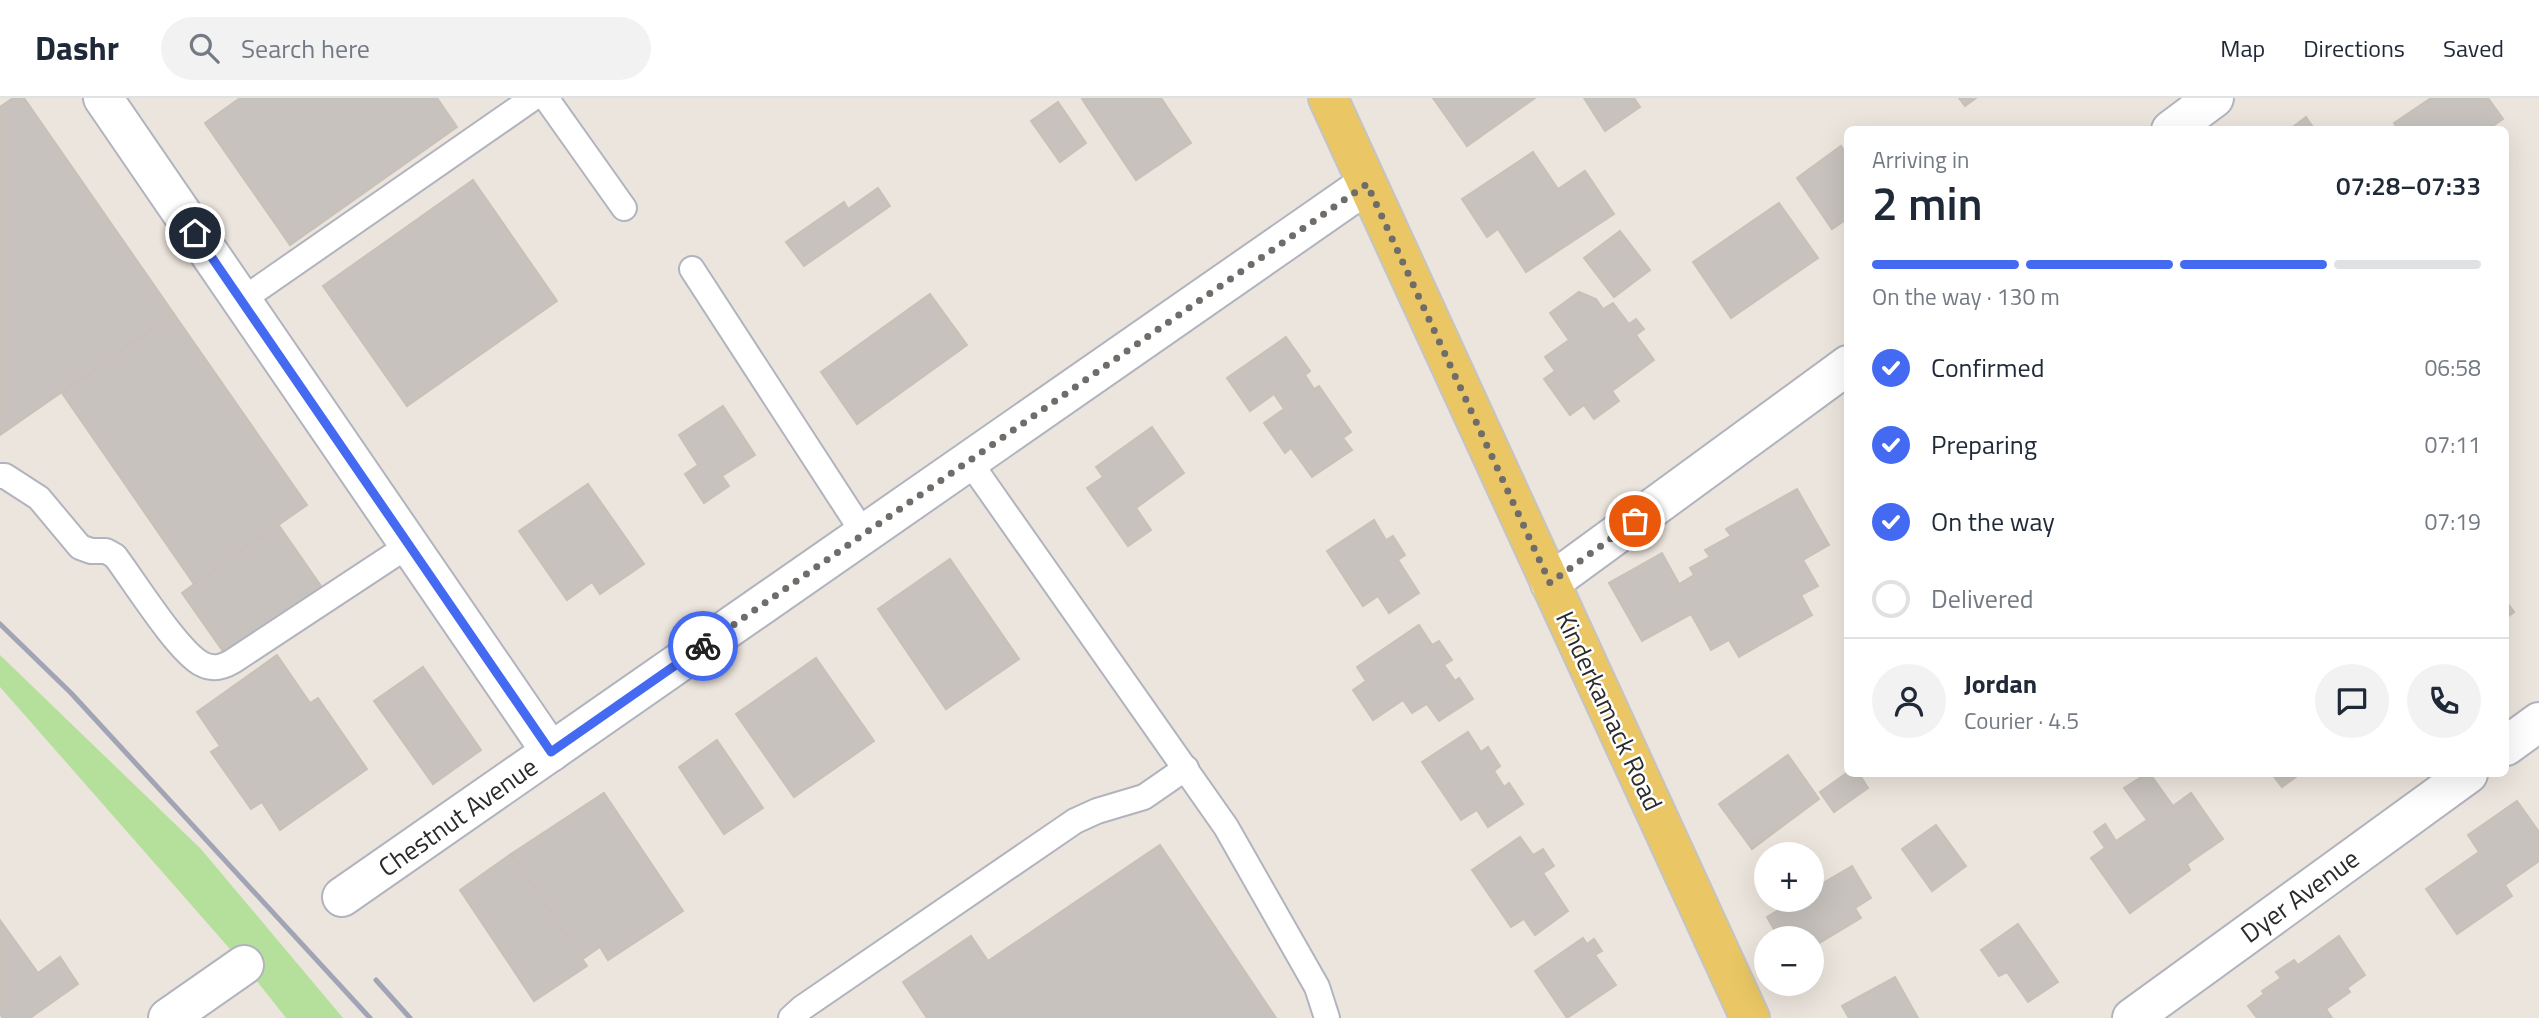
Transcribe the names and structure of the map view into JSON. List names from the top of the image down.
{
  "streets": {
    "main road": ["Kinderkamack Road"],
    "street": ["Chestnut Avenue", "Dyer Avenue"]
  },
  "crossings": [
    ["Kinderkamack Road", "Chestnut Avenue"]
  ],
  "page": {
    "header": "Dashr",
    "search": "Search here",
    "nav": ["Map", "Directions", "Saved"],
    "heading": ["2 min", "Arriving in", "07:28–07:33"],
    "panel": ["Jordan", "Courier · 4.5"],
    "bar": "On the way · 130 m",
    "list": [
      ["Confirmed", "06:58"],
      ["Preparing", "07:11"],
      ["On the way", "07:19"],
      "Delivered"
    ],
    "map_buttons": ["+", "−"]
  }
}
